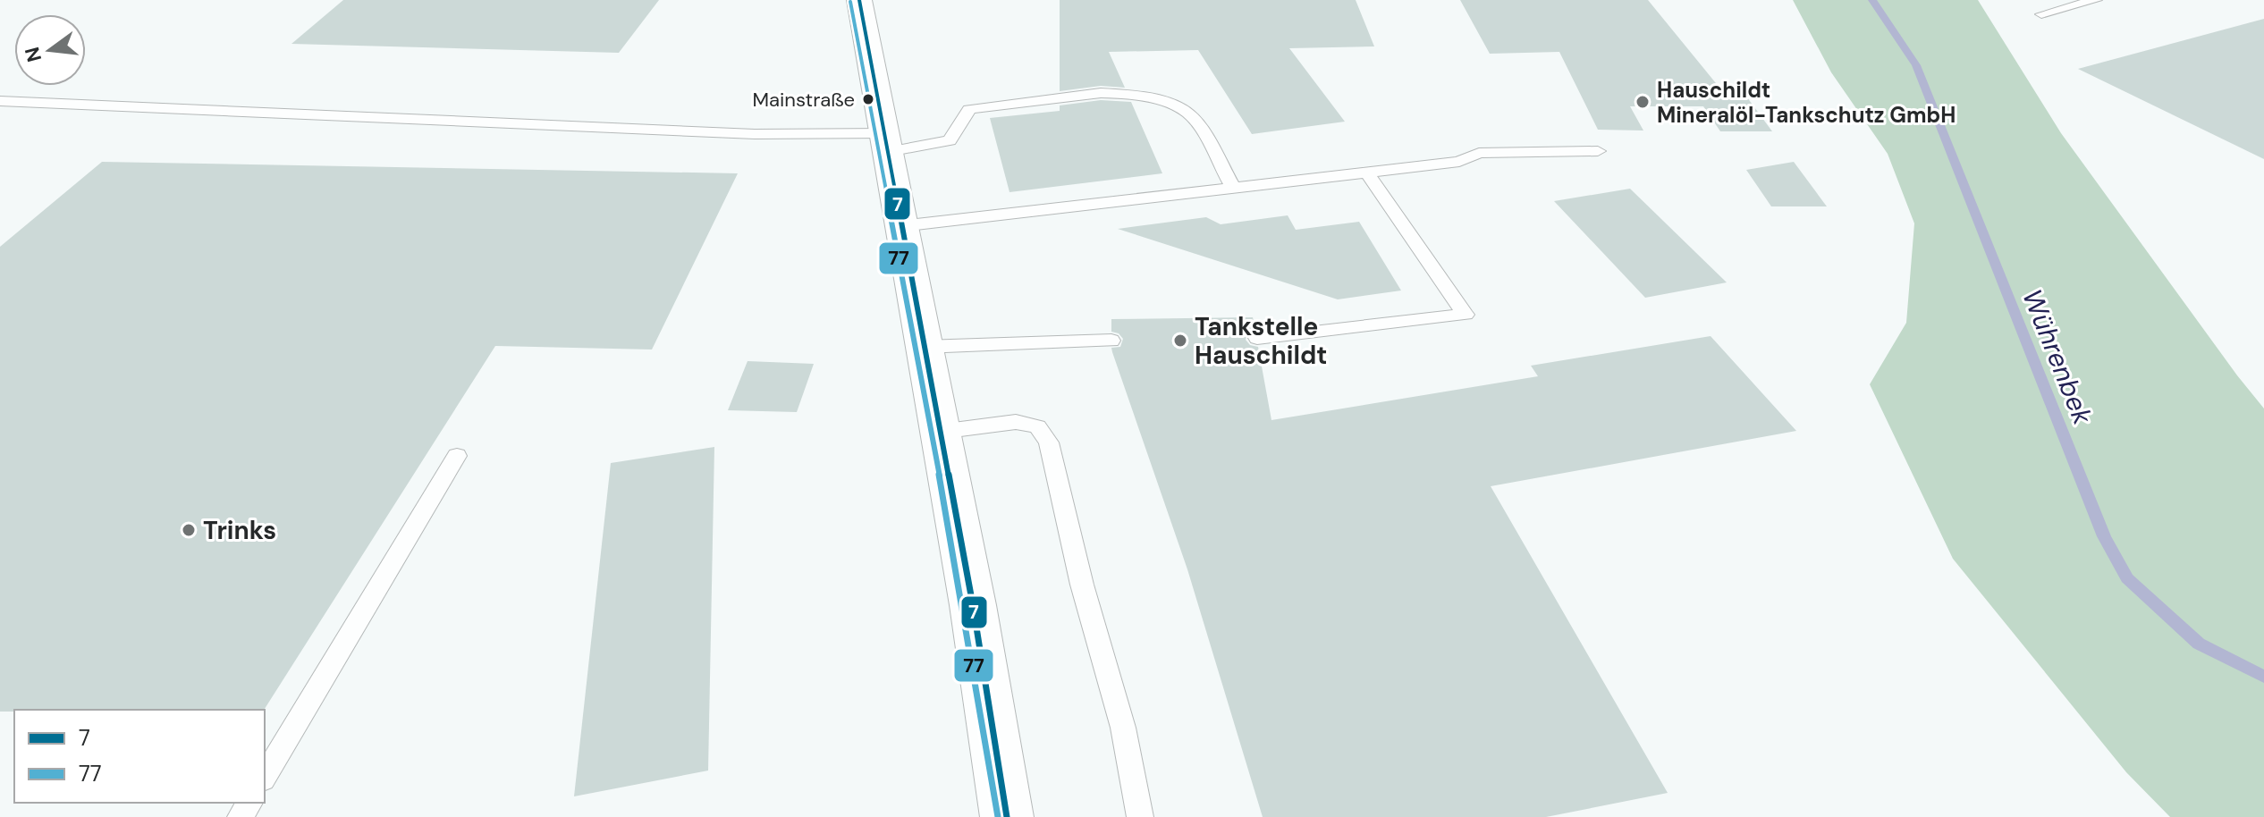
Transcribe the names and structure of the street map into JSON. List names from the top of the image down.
{
  "water": ["Wührenbek"],
  "places": [
    "Mainstraße",
    "Hauschildt Mineralöl-Tankschutz GmbH",
    "Tankstelle Hauschildt",
    "Trinks"
  ],
  "lines": ["transit line 7", "transit line 77"],
  "legend": ["7", "77"],
  "north": "left"
}
